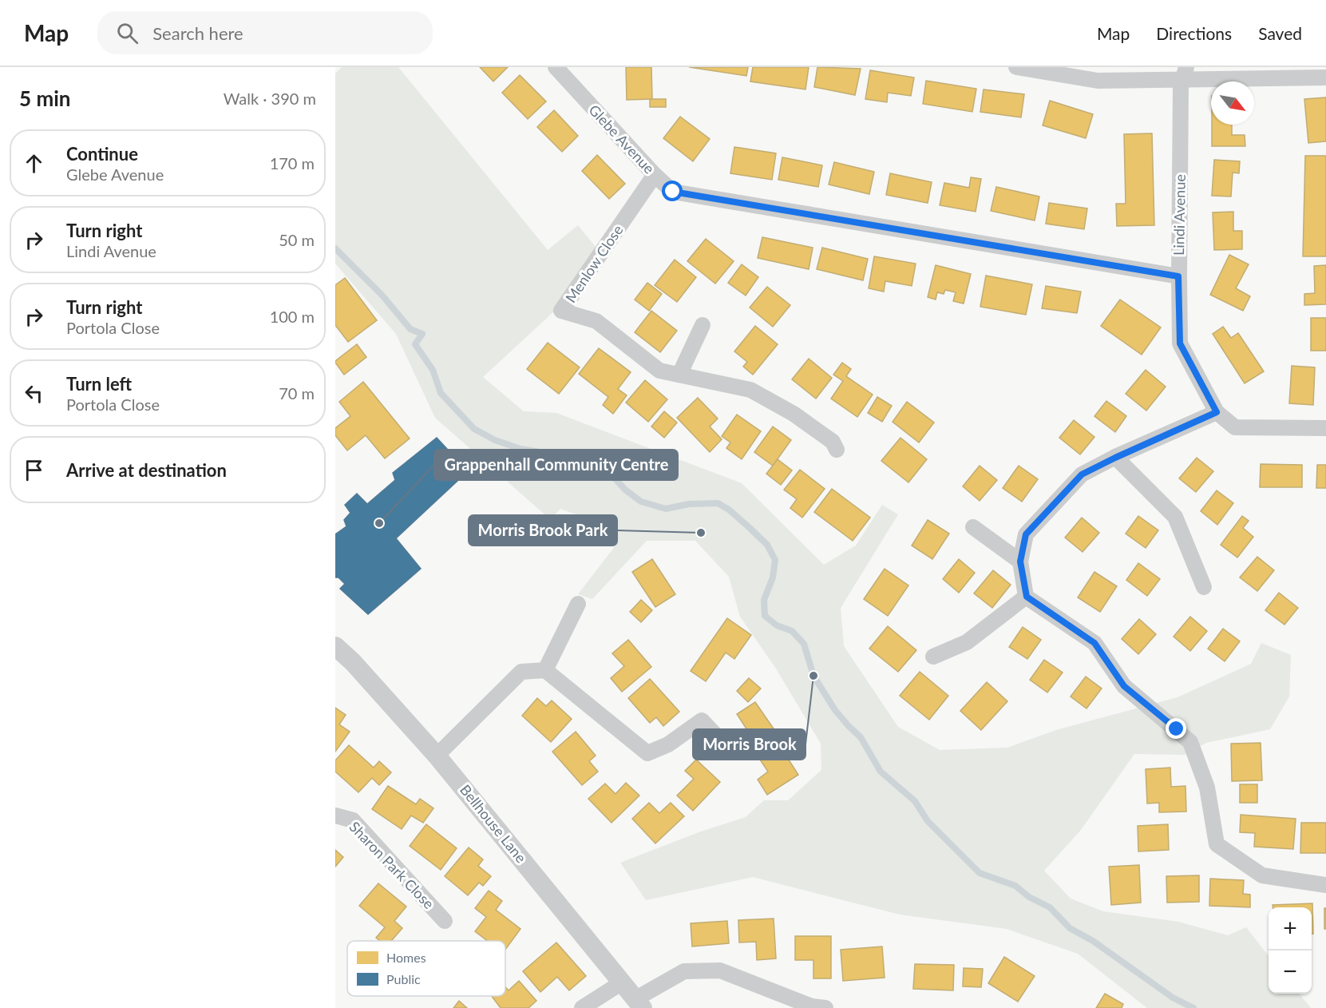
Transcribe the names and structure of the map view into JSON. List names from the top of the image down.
{
  "streets": {
    "street": [
      "Glebe Avenue",
      "Lindi Avenue",
      "Menlow Close",
      "Bellhouse Lane",
      "Sharon Park Close"
    ]
  },
  "crossings": [
    ["Glebe Avenue", "Lindi Avenue"],
    ["Glebe Avenue", "Menlow Close"]
  ],
  "places": ["Grappenhall Community Centre", "Morris Brook Park", "Morris Brook"],
  "legend": ["Homes", "Public"],
  "north": "bottom right",
  "page": {
    "header": "Map",
    "search": "Search here",
    "nav": ["Map", "Directions", "Saved"],
    "heading": ["5 min", "Walk · 390 m"],
    "list": [
      ["Continue", "Glebe Avenue", "170 m"],
      ["Turn right", "Lindi Avenue", "50 m"],
      ["Turn right", "Portola Close", "100 m"],
      ["Turn left", "Portola Close", "70 m"],
      "Arrive at destination"
    ],
    "map_buttons": ["+", "−"]
  }
}
